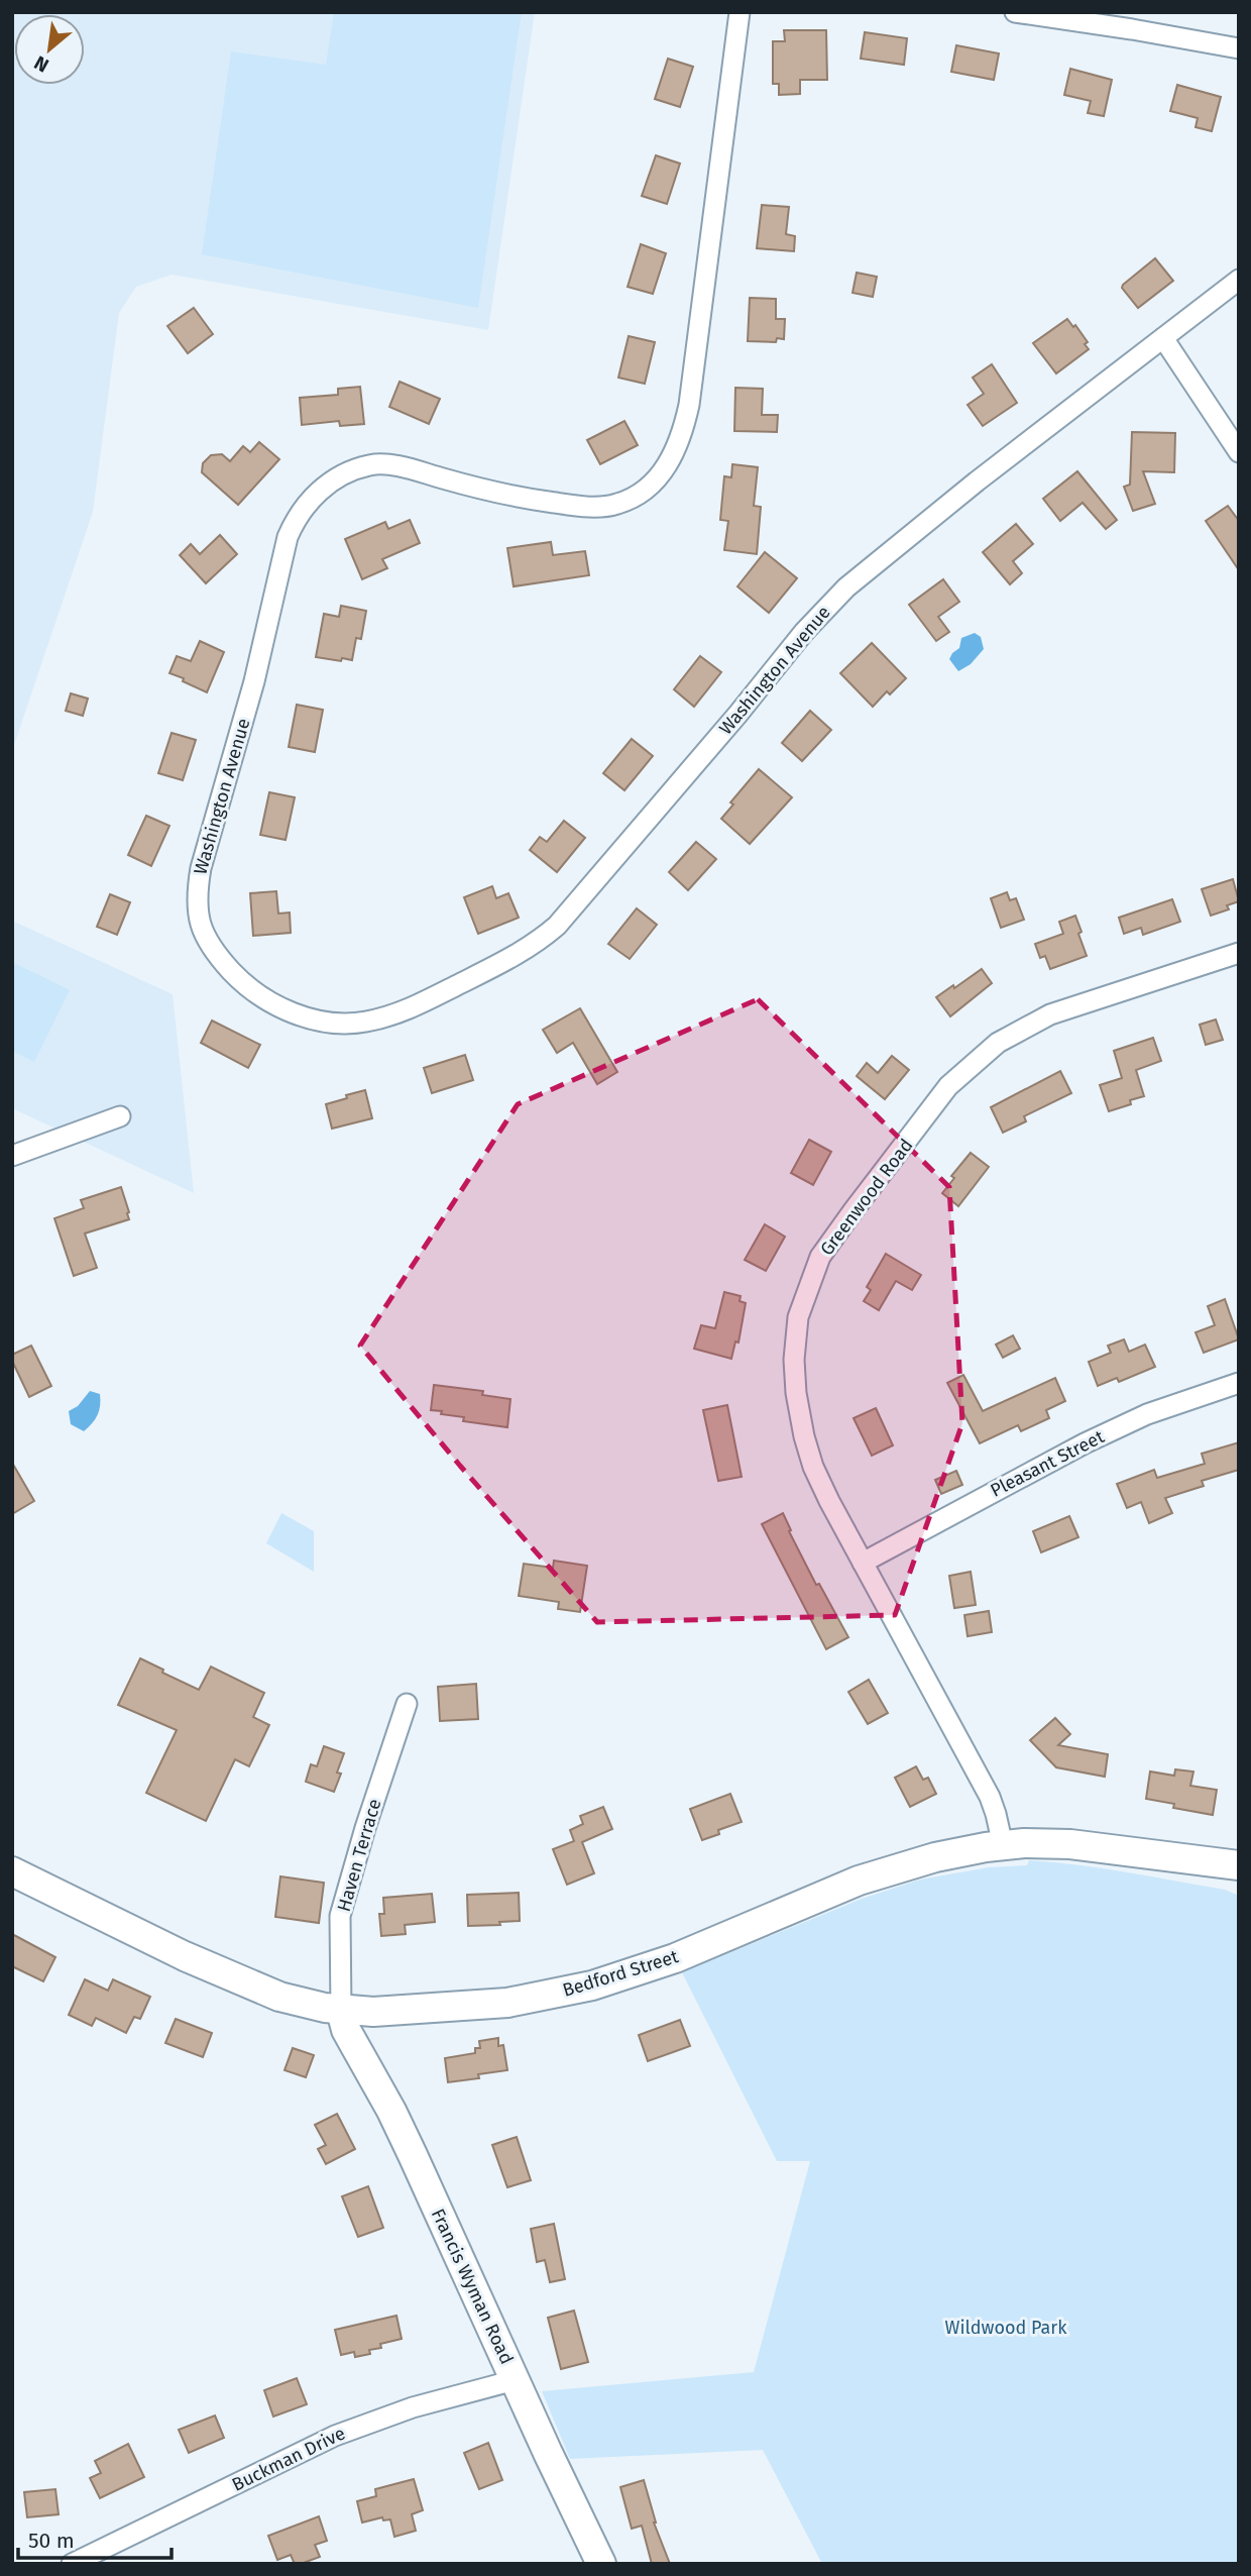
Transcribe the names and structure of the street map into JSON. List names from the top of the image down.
{
  "streets": {
    "main road": ["Bedford Street", "Francis Wyman Road"],
    "street": [
      "Washington Avenue",
      "Greenwood Road",
      "Pleasant Street",
      "Haven Terrace",
      "Buckman Drive"
    ]
  },
  "crossings": [
    ["Greenwood Road", "Pleasant Street"],
    ["Greenwood Road", "Bedford Street"],
    ["Haven Terrace", "Bedford Street"],
    ["Haven Terrace", "Francis Wyman Road"],
    ["Bedford Street", "Francis Wyman Road"],
    ["Francis Wyman Road", "Buckman Drive"]
  ],
  "parks": ["Wildwood Park"],
  "scale_bar": "50 m",
  "north": "bottom left"
}
